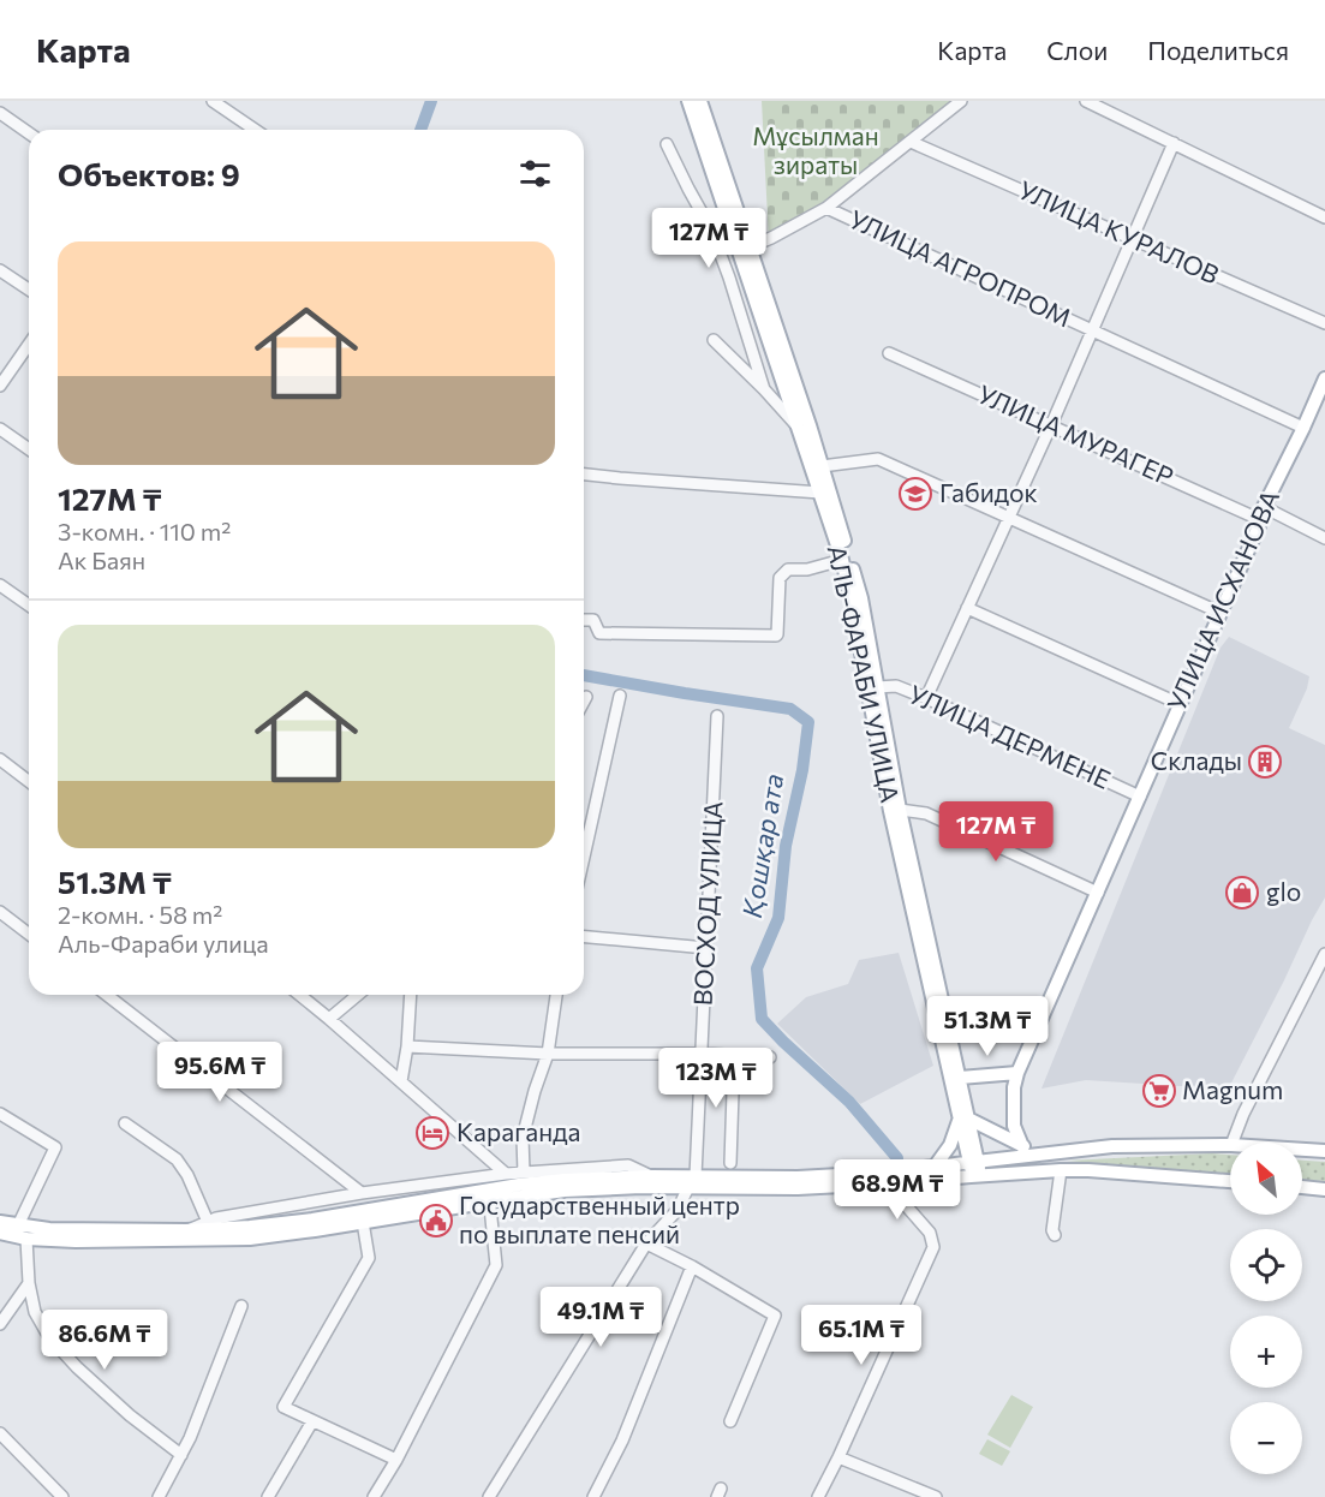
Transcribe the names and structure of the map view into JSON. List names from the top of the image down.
{
  "streets": {
    "main road": ["УЛИЦА ИСХАНОВА", "АЛЬ-ФАРАБИ УЛИЦА"],
    "street": [
      "УЛИЦА КУРАЛОВ",
      "УЛИЦА АГРОПРОМ",
      "УЛИЦА МУРАГЕР",
      "УЛИЦА ДЕРМЕНЕ",
      "ВОСХОД УЛИЦА"
    ]
  },
  "crossings": [
    ["УЛИЦА КУРАЛОВ", "УЛИЦА АГРОПРОМ"],
    ["УЛИЦА АГРОПРОМ", "УЛИЦА МУРАГЕР"],
    ["УЛИЦА АГРОПРОМ", "УЛИЦА ИСХАНОВА"],
    ["УЛИЦА АГРОПРОМ", "УЛИЦА ДЕРМЕНЕ"],
    ["УЛИЦА МУРАГЕР", "УЛИЦА ИСХАНОВА"],
    ["УЛИЦА ИСХАНОВА", "УЛИЦА ДЕРМЕНЕ"],
    ["АЛЬ-ФАРАБИ УЛИЦА", "УЛИЦА ДЕРМЕНЕ"]
  ],
  "water": ["Қошқар ата"],
  "parks": ["Мұсылман зираты"],
  "places": {
    "school or university": ["Габидок"],
    "building": ["Склады"],
    "shop": ["glo"],
    "supermarket": ["Magnum"],
    "hotel": ["Караганда"],
    "public building": ["Государственный центр по выплате пенсий"]
  },
  "north": "top left",
  "page": {
    "header": "Карта",
    "nav": ["Карта", "Слои", "Поделиться"],
    "heading": "Объектов: 9",
    "price": [
      "127M ₸",
      "127M ₸",
      "51.3M ₸",
      "95.6M ₸",
      "123M ₸",
      "68.9M ₸",
      "49.1M ₸",
      "65.1M ₸",
      "86.6M ₸"
    ],
    "list": [
      {
        "name": "127M ₸",
        "note": "3-комн. · 110 m² · Ак Баян"
      },
      {
        "name": "51.3M ₸",
        "note": "2-комн. · 58 m² · Аль-Фараби улица"
      }
    ],
    "map_buttons": ["+", "−"]
  }
}
